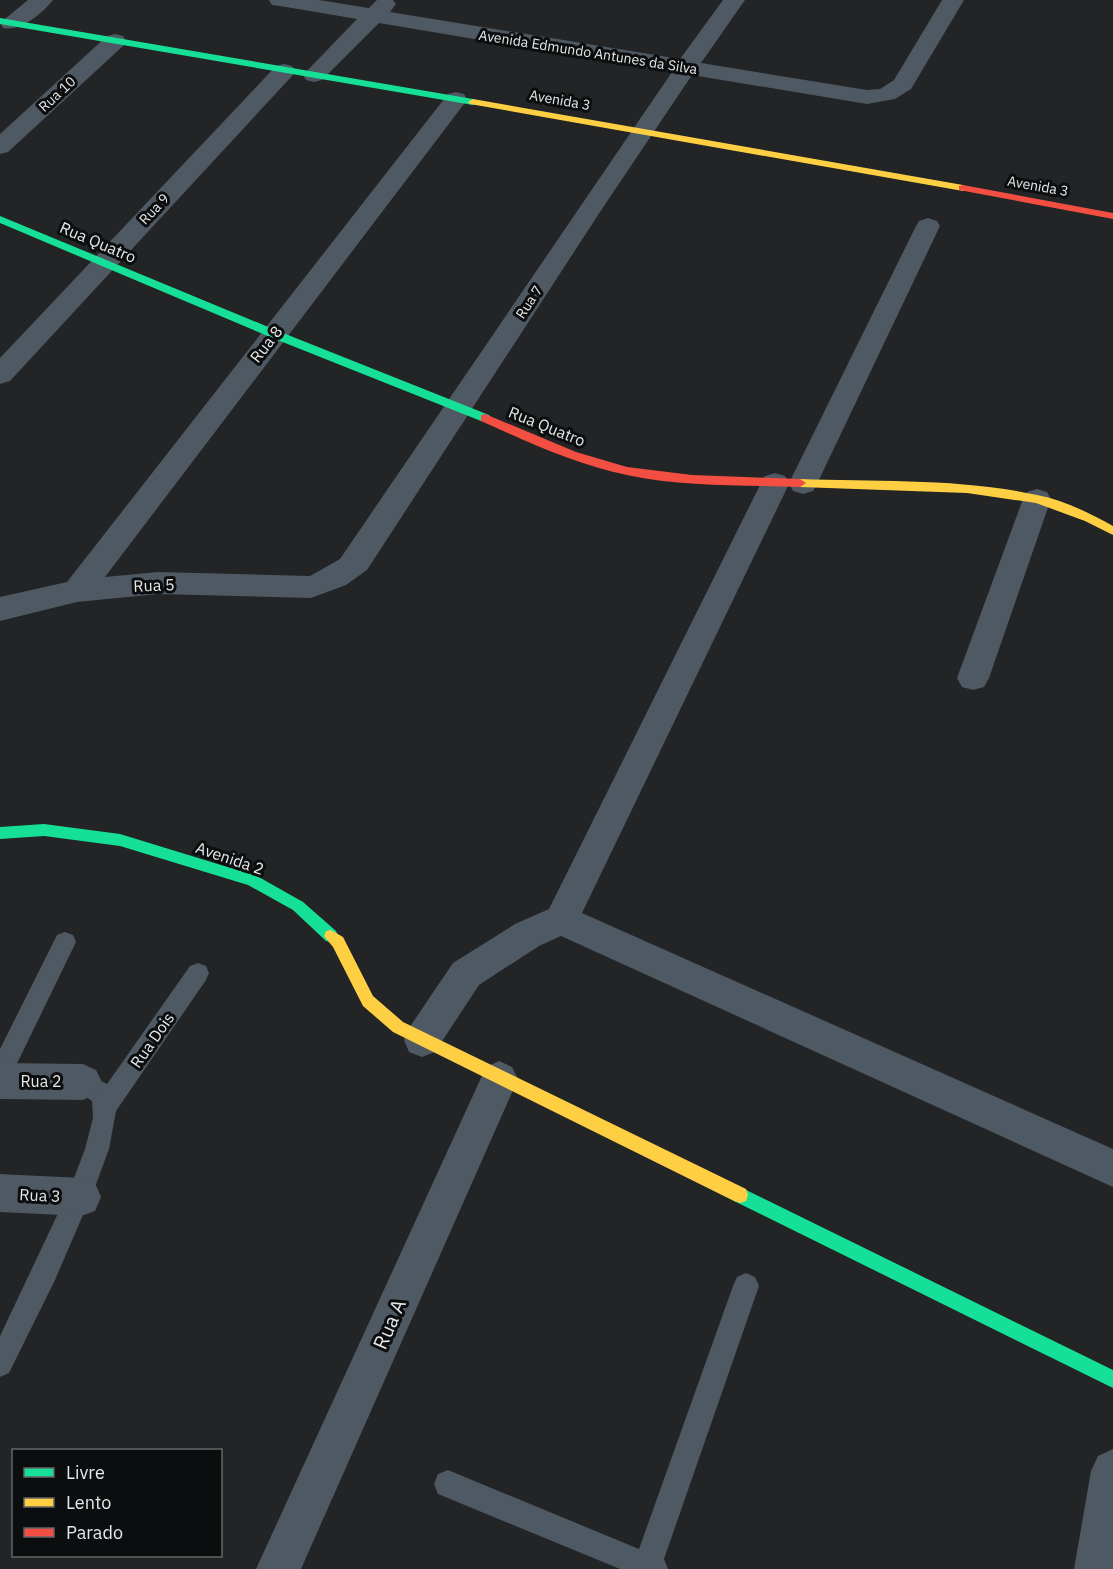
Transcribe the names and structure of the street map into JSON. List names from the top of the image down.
{
  "streets": {
    "street": [
      "Avenida Edmundo Antunes da Silva",
      "Rua 10",
      "Avenida 3",
      "Rua 9",
      "Rua Quatro",
      "Rua 7",
      "Rua 8",
      "Rua 5",
      "Avenida 2",
      "Rua 2",
      "Rua 3",
      "Rua A"
    ],
    "lane": ["Rua Dois"]
  },
  "crossings": [
    ["Avenida Edmundo Antunes da Silva", "Rua 7"],
    ["Rua 10", "Avenida 3"],
    ["Avenida 3", "Rua 9"],
    ["Avenida 3", "Rua 7"],
    ["Avenida 3", "Rua 8"],
    ["Rua 9", "Rua Quatro"],
    ["Rua Quatro", "Rua 7"],
    ["Rua Quatro", "Rua 8"],
    ["Rua 7", "Rua 5"],
    ["Rua 8", "Rua 5"],
    ["Avenida 2", "Rua A"],
    ["Rua Dois", "Rua 2"]
  ],
  "legend": ["Livre", "Lento", "Parado"]
}
